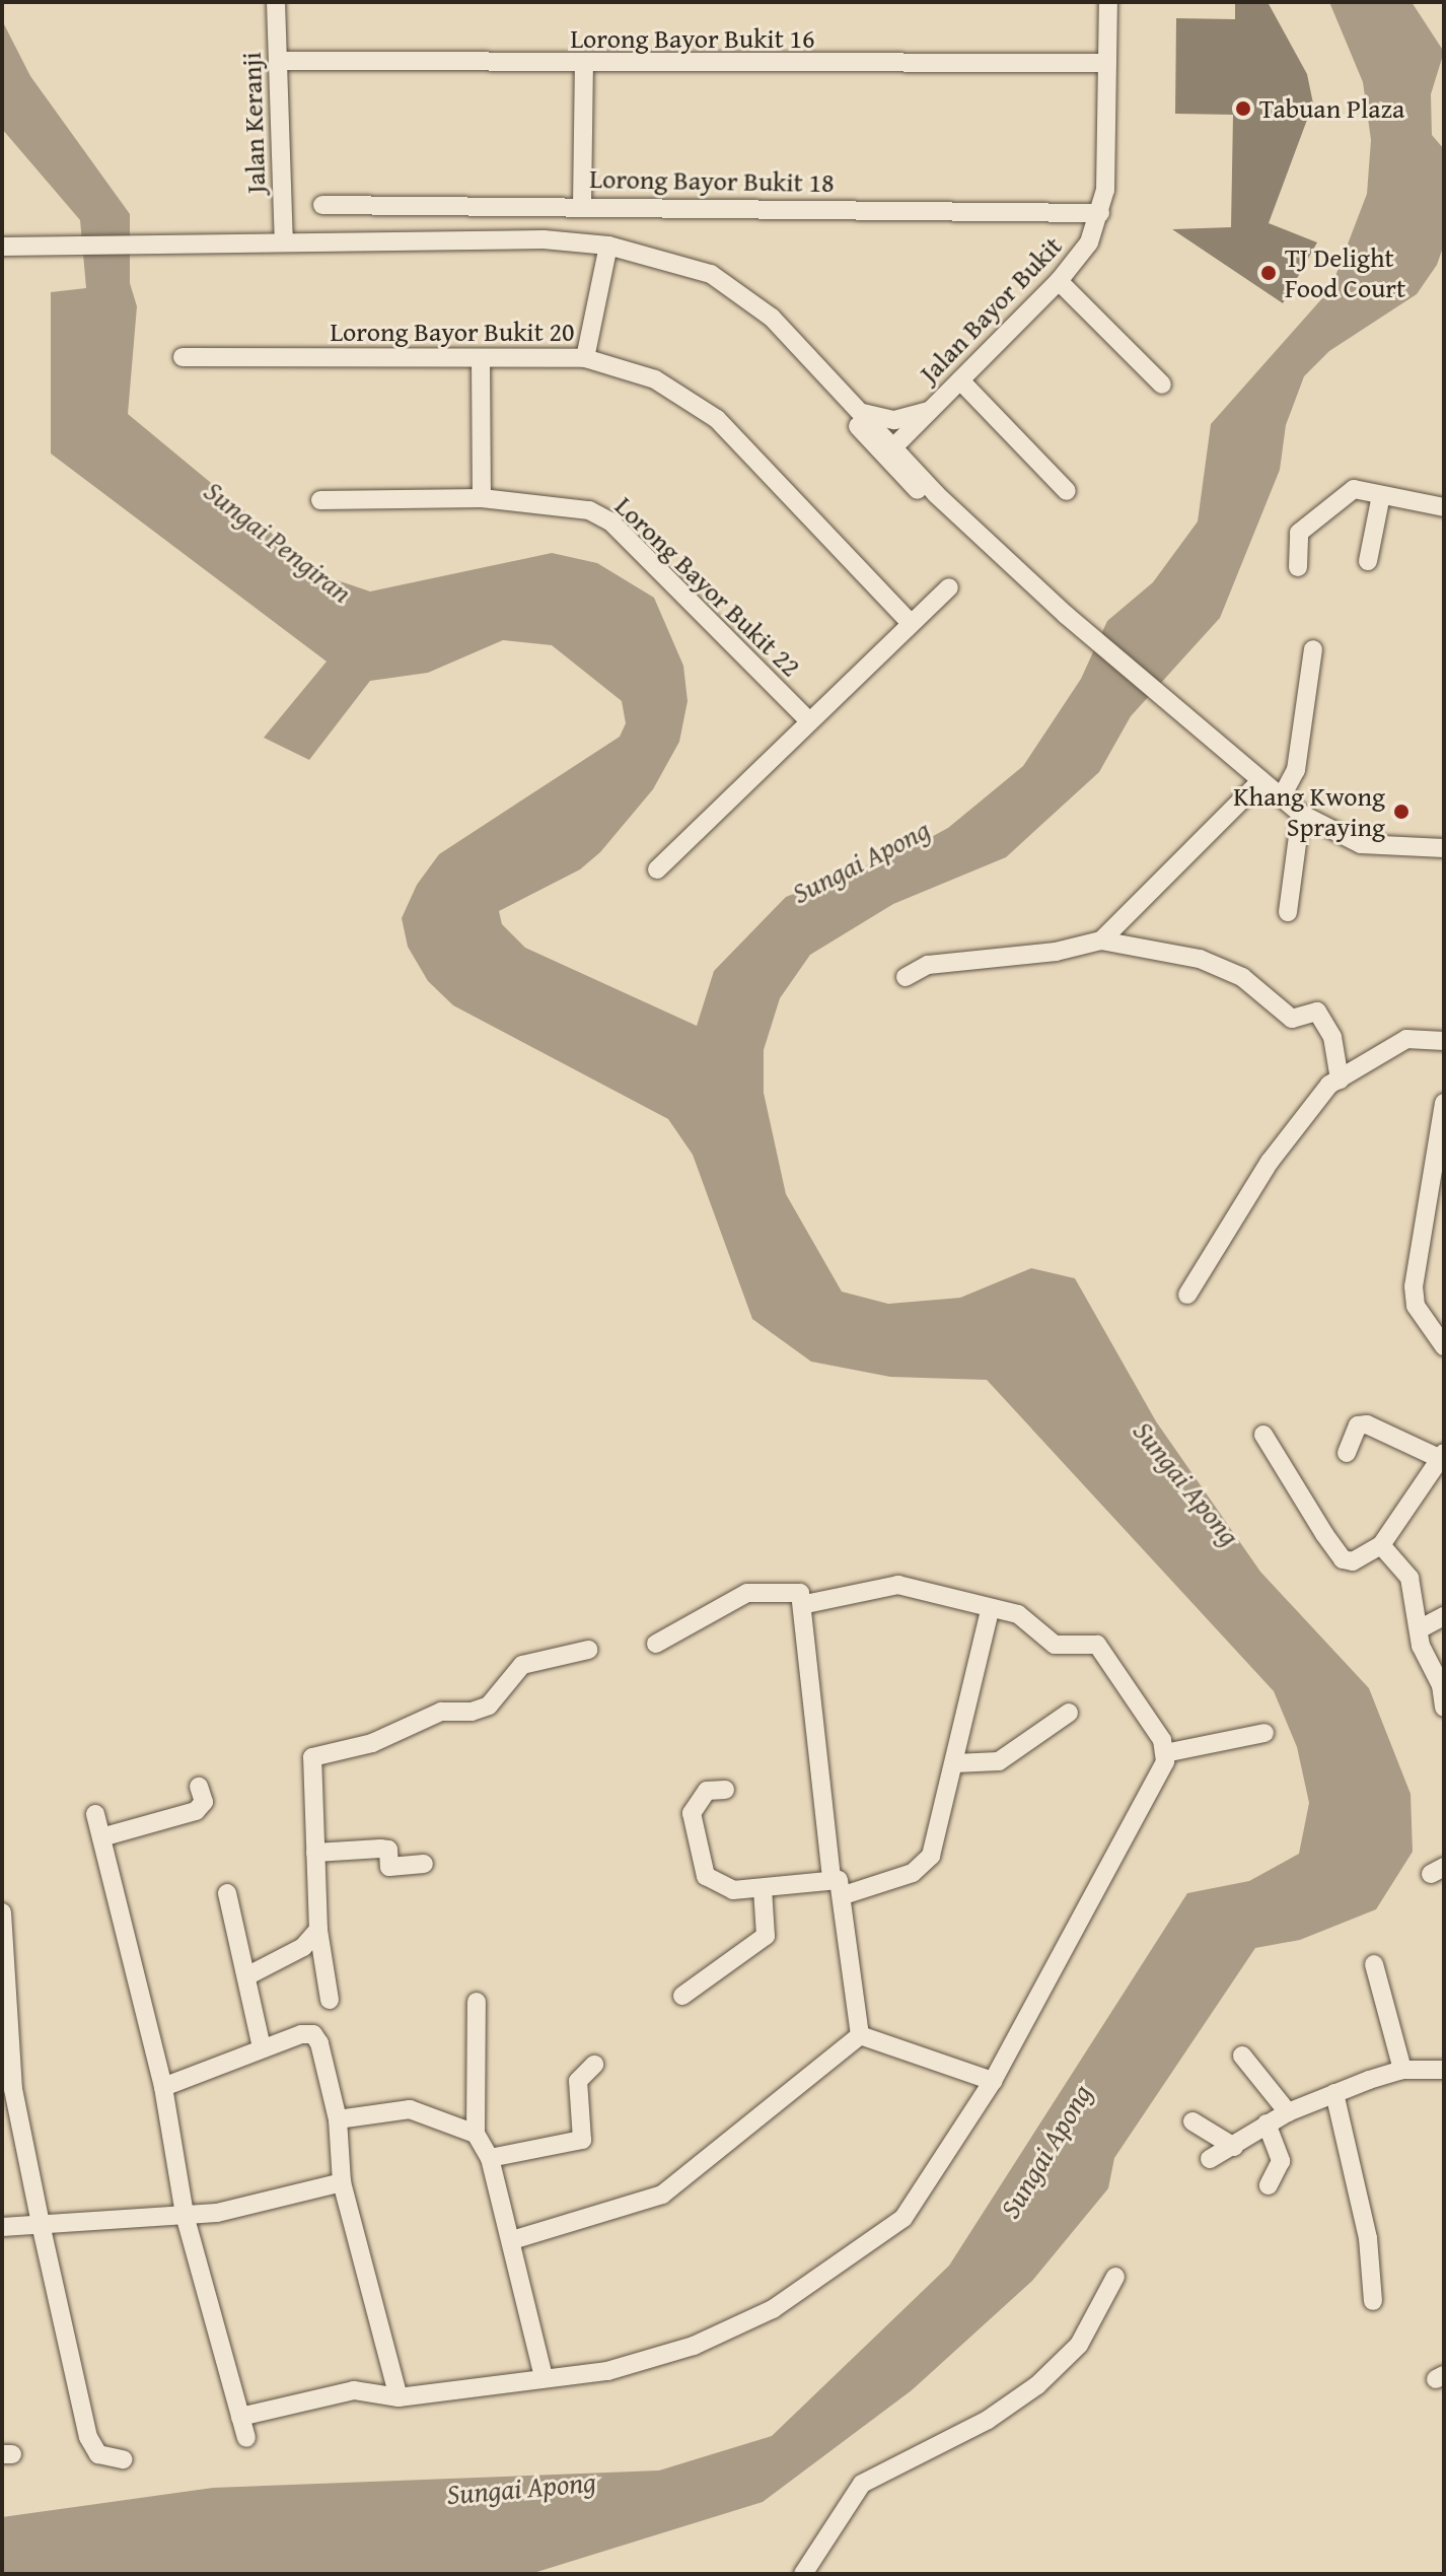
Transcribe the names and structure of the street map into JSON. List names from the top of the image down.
{
  "streets": {
    "street": [
      "Lorong Bayor Bukit 16",
      "Jalan Keranji",
      "Lorong Bayor Bukit 18",
      "Jalan Bayor Bukit",
      "Lorong Bayor Bukit 20",
      "Lorong Bayor Bukit 22"
    ]
  },
  "crossings": [
    ["Lorong Bayor Bukit 16", "Jalan Keranji"],
    ["Lorong Bayor Bukit 16", "Jalan Bayor Bukit"],
    ["Lorong Bayor Bukit 18", "Jalan Bayor Bukit"]
  ],
  "water": ["Sungai Pengiran", "Sungai Apong"],
  "places": ["Tabuan Plaza", "TJ Delight Food Court", "Khang Kwong Spraying"]
}
